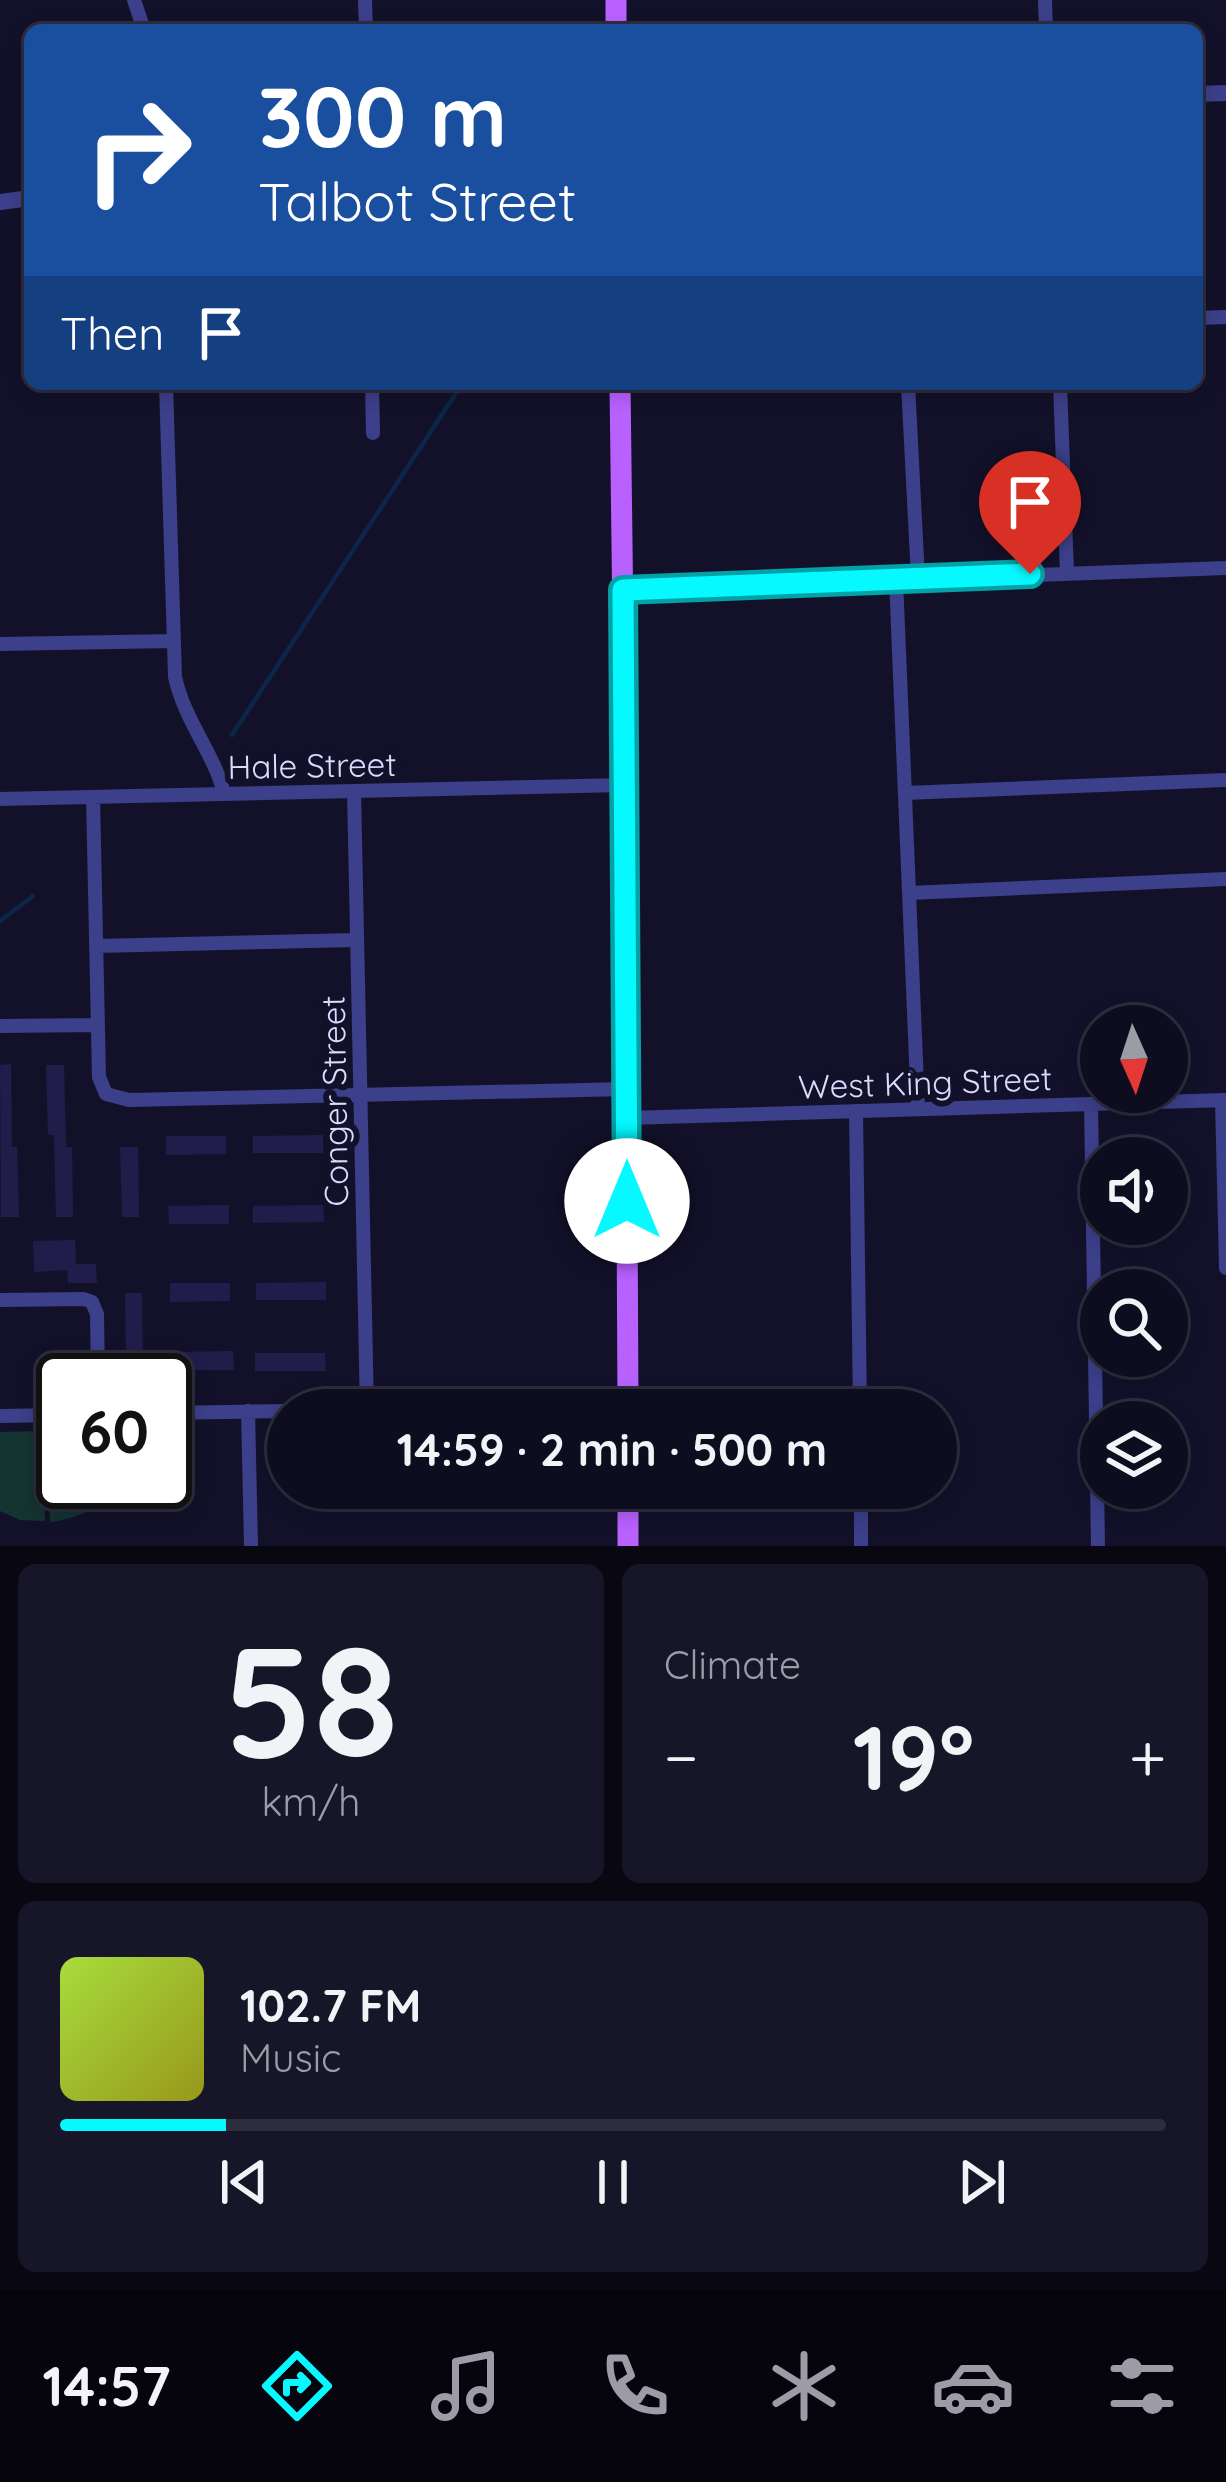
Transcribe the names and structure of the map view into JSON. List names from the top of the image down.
{
  "streets": {
    "street": ["Hale Street", "West King Street", "Conger Street"]
  },
  "crossings": [
    ["Hale Street", "Conger Street"]
  ],
  "north": "bottom",
  "page": {
    "turn": ["300 m", "Talbot Street"],
    "then": "Then",
    "limit": "60",
    "trip": "14:59 · 2 min · 500 m",
    "tile": [
      ["58", "km/h"],
      "Climate"
    ],
    "heat": ["−", "19°", "+"],
    "song": ["102.7 FM", "Music"],
    "tabs": "14:57"
  }
}
